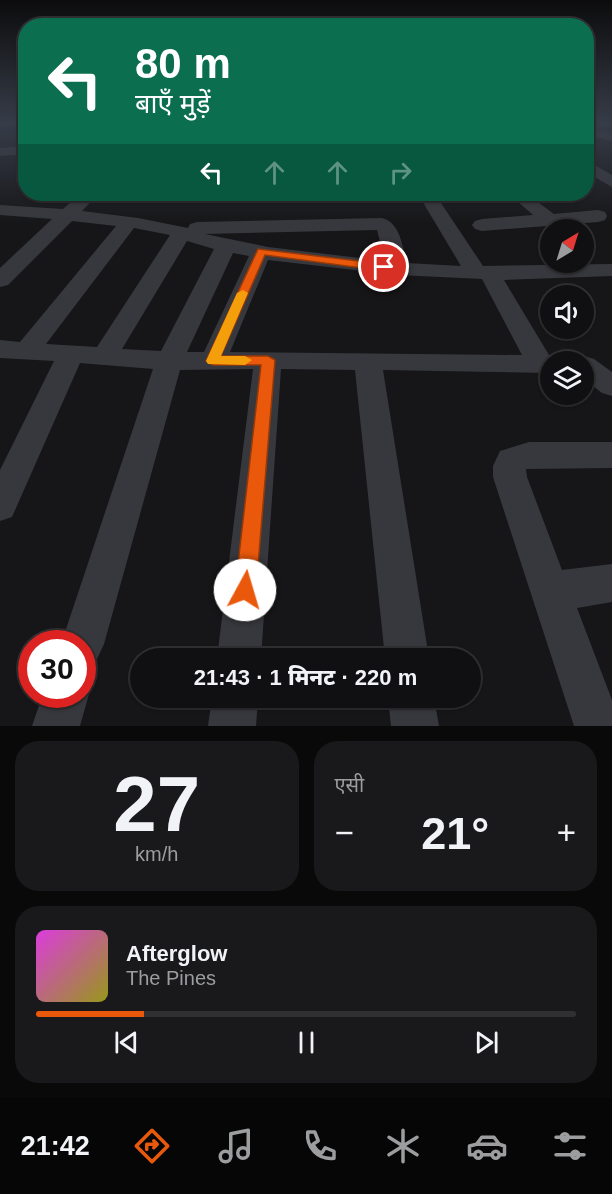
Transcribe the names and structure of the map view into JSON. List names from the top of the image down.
{
  "north": "top right",
  "page": {
    "turn": ["80 m", "बाएँ मुड़ें"],
    "limit": "30",
    "trip": "21:43 · 1 मिनट · 220 m",
    "tile": [
      ["27", "km/h"],
      "एसी"
    ],
    "heat": ["−", "21°", "+"],
    "song": ["Afterglow", "The Pines"],
    "tabs": "21:42"
  }
}
